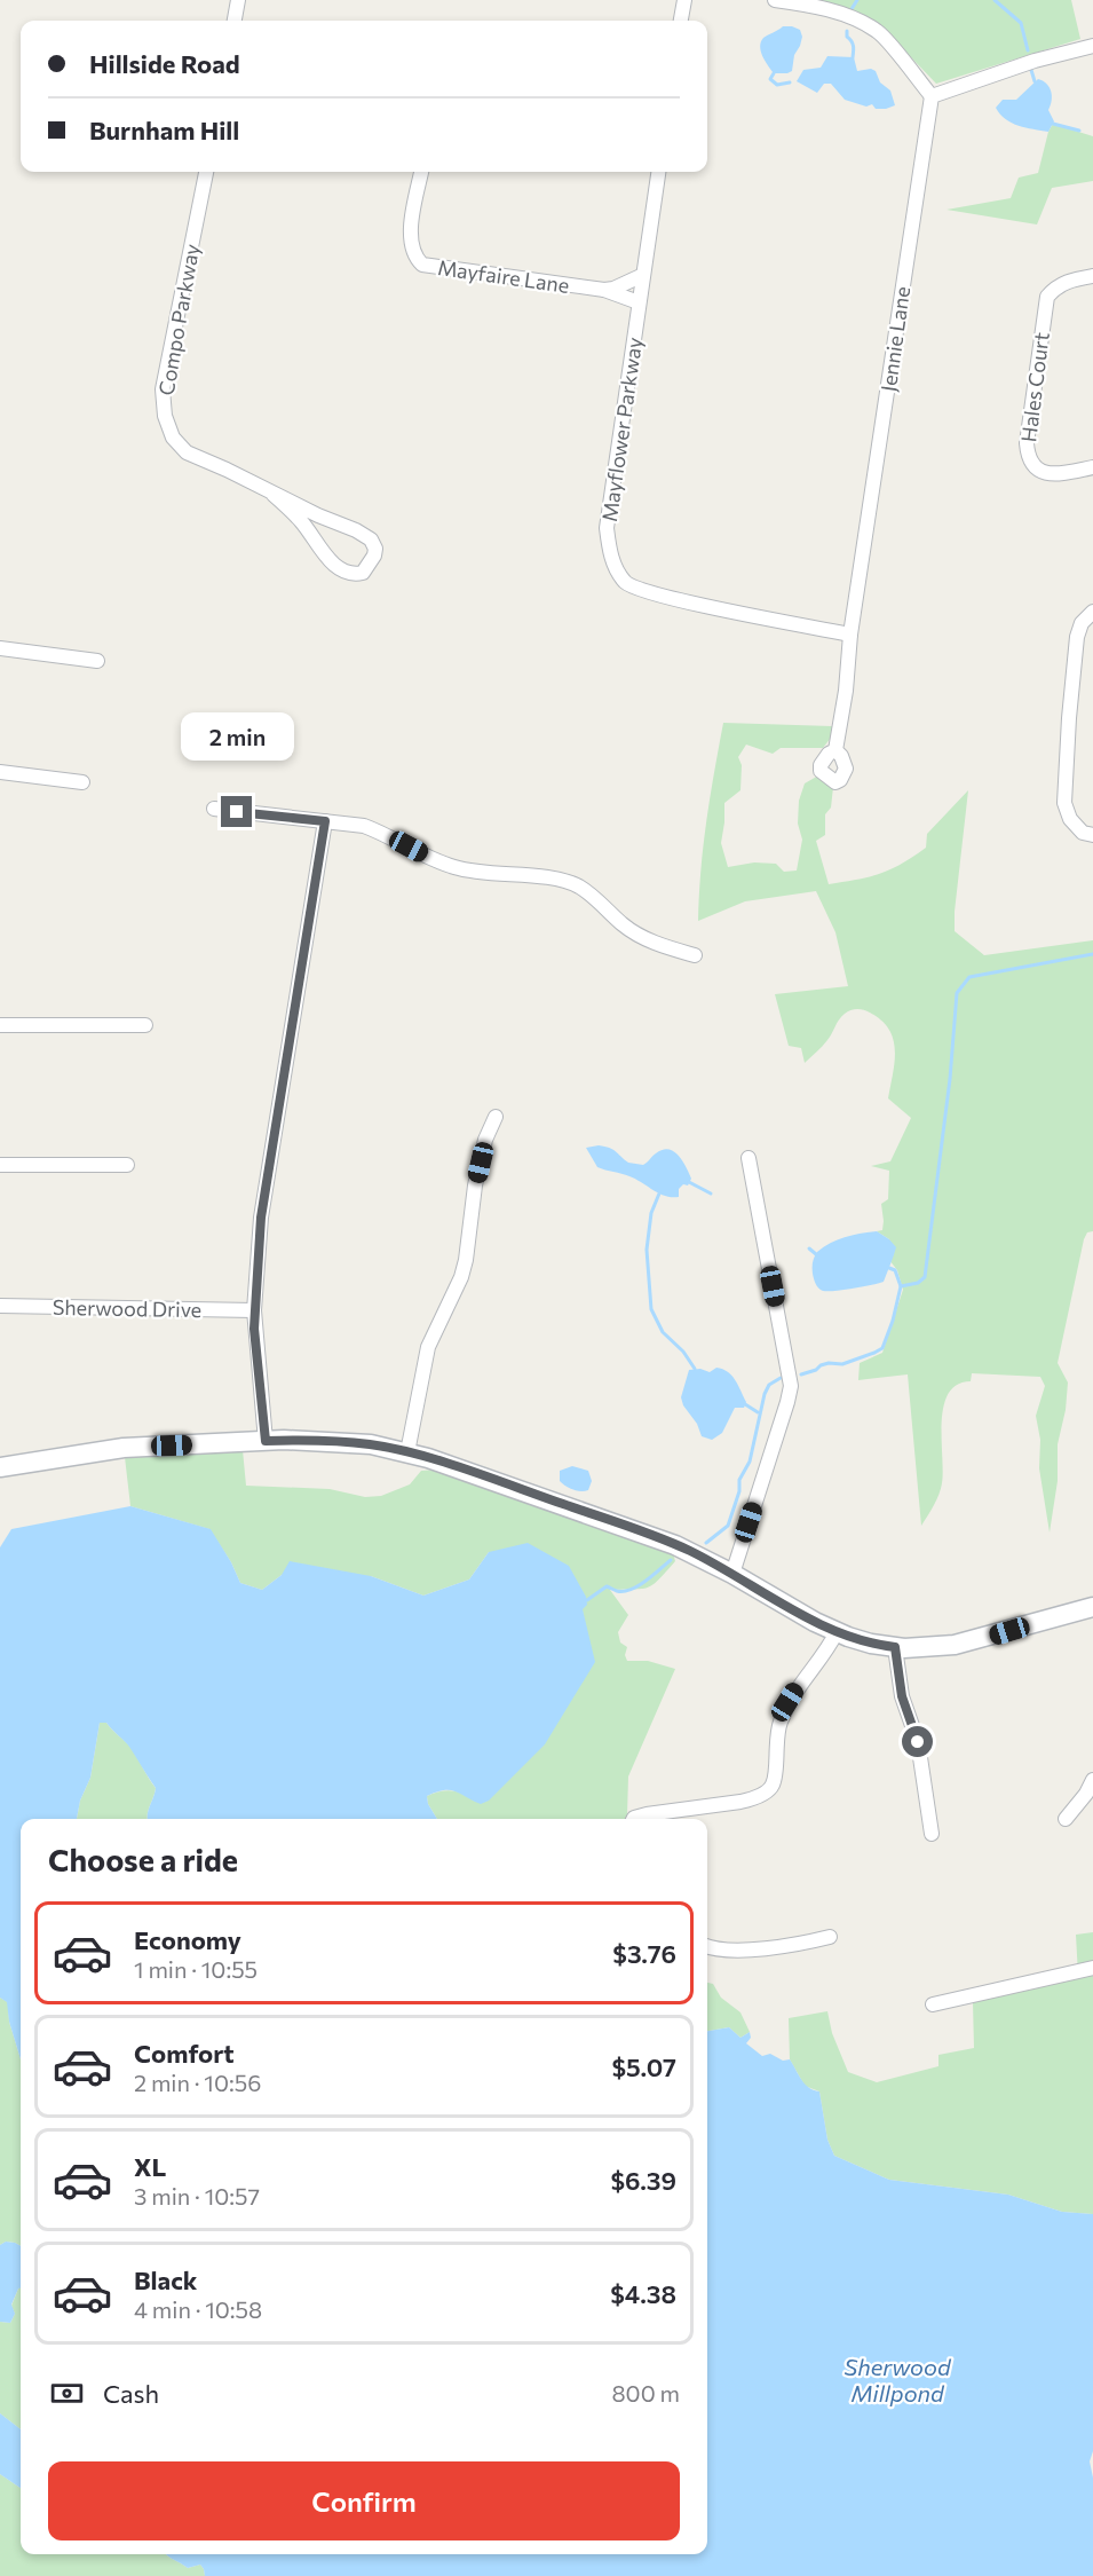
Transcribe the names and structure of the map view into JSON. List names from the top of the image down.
{
  "streets": {
    "street": [
      "Mayfaire Lane",
      "Compo Parkway",
      "Jennie Lane",
      "Hales Court",
      "Mayflower Parkway",
      "Sherwood Drive"
    ]
  },
  "crossings": [
    ["Mayfaire Lane", "Mayflower Parkway"],
    ["Jennie Lane", "Mayflower Parkway"]
  ],
  "water": ["Sherwood Millpond"],
  "page": {
    "banner": ["Hillside Road", "Burnham Hill"],
    "bubble": "2 min",
    "heading": "Choose a ride",
    "list": [
      {
        "name": "Economy",
        "note": "1 min · 10:55",
        "value": "$3.76"
      },
      {
        "name": "Comfort",
        "note": "2 min · 10:56",
        "value": "$5.07"
      },
      {
        "name": "XL",
        "note": "3 min · 10:57",
        "value": "$6.39"
      },
      {
        "name": "Black",
        "note": "4 min · 10:58",
        "value": "$4.38"
      }
    ],
    "pay": ["Cash", "800 m"],
    "buttons": "Confirm"
  }
}
